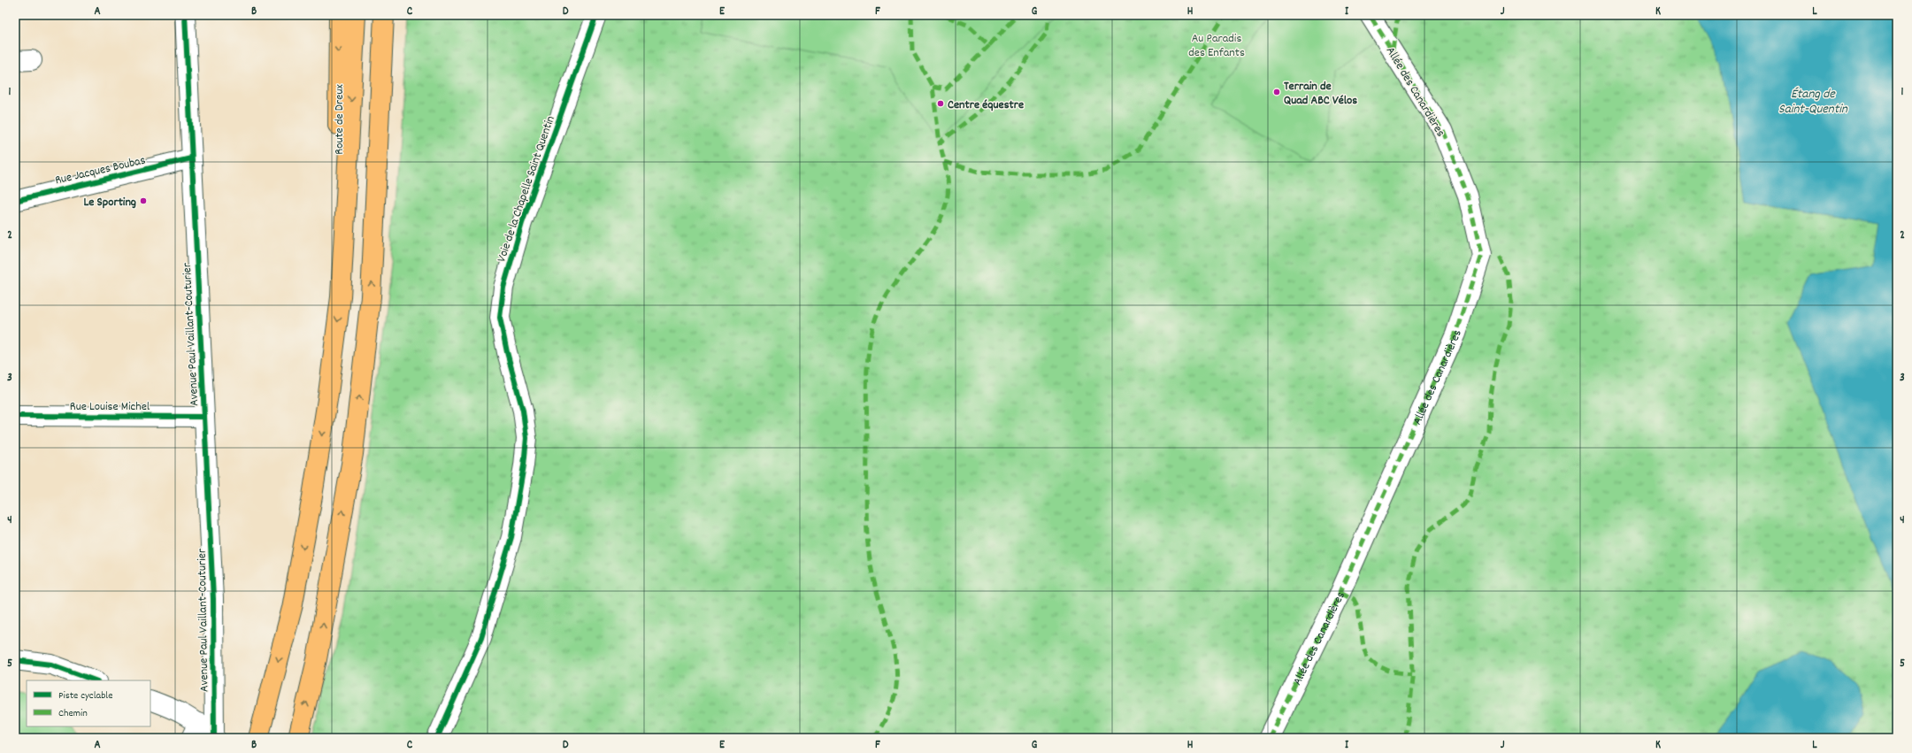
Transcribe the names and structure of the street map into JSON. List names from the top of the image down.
{
  "streets": {
    "main road": ["Route de Dreux"],
    "street": [
      "Allée des Canardières",
      "Rue Jacques Boubas",
      "Voie de la Chapelle Saint Quentin",
      "Avenue Paul Vaillant-Couturier",
      "Rue Louise Michel"
    ]
  },
  "crossings": [
    ["Rue Jacques Boubas", "Avenue Paul Vaillant-Couturier"],
    ["Avenue Paul Vaillant-Couturier", "Rue Louise Michel"]
  ],
  "water": ["Étang de Saint-Quentin"],
  "parks": ["Au Paradis des Enfants"],
  "places": ["Terrain de Quad ABC Vélos", "Centre équestre", "Le Sporting"],
  "legend": ["Piste cyclable", "Chemin"],
  "grid": {
    "columns": [
      "A",
      "B",
      "C",
      "D",
      "E",
      "F",
      "G",
      "H",
      "I",
      "J",
      "K",
      "L"
    ],
    "rows": [
      "1",
      "2",
      "3",
      "4",
      "5"
    ]
  }
}
